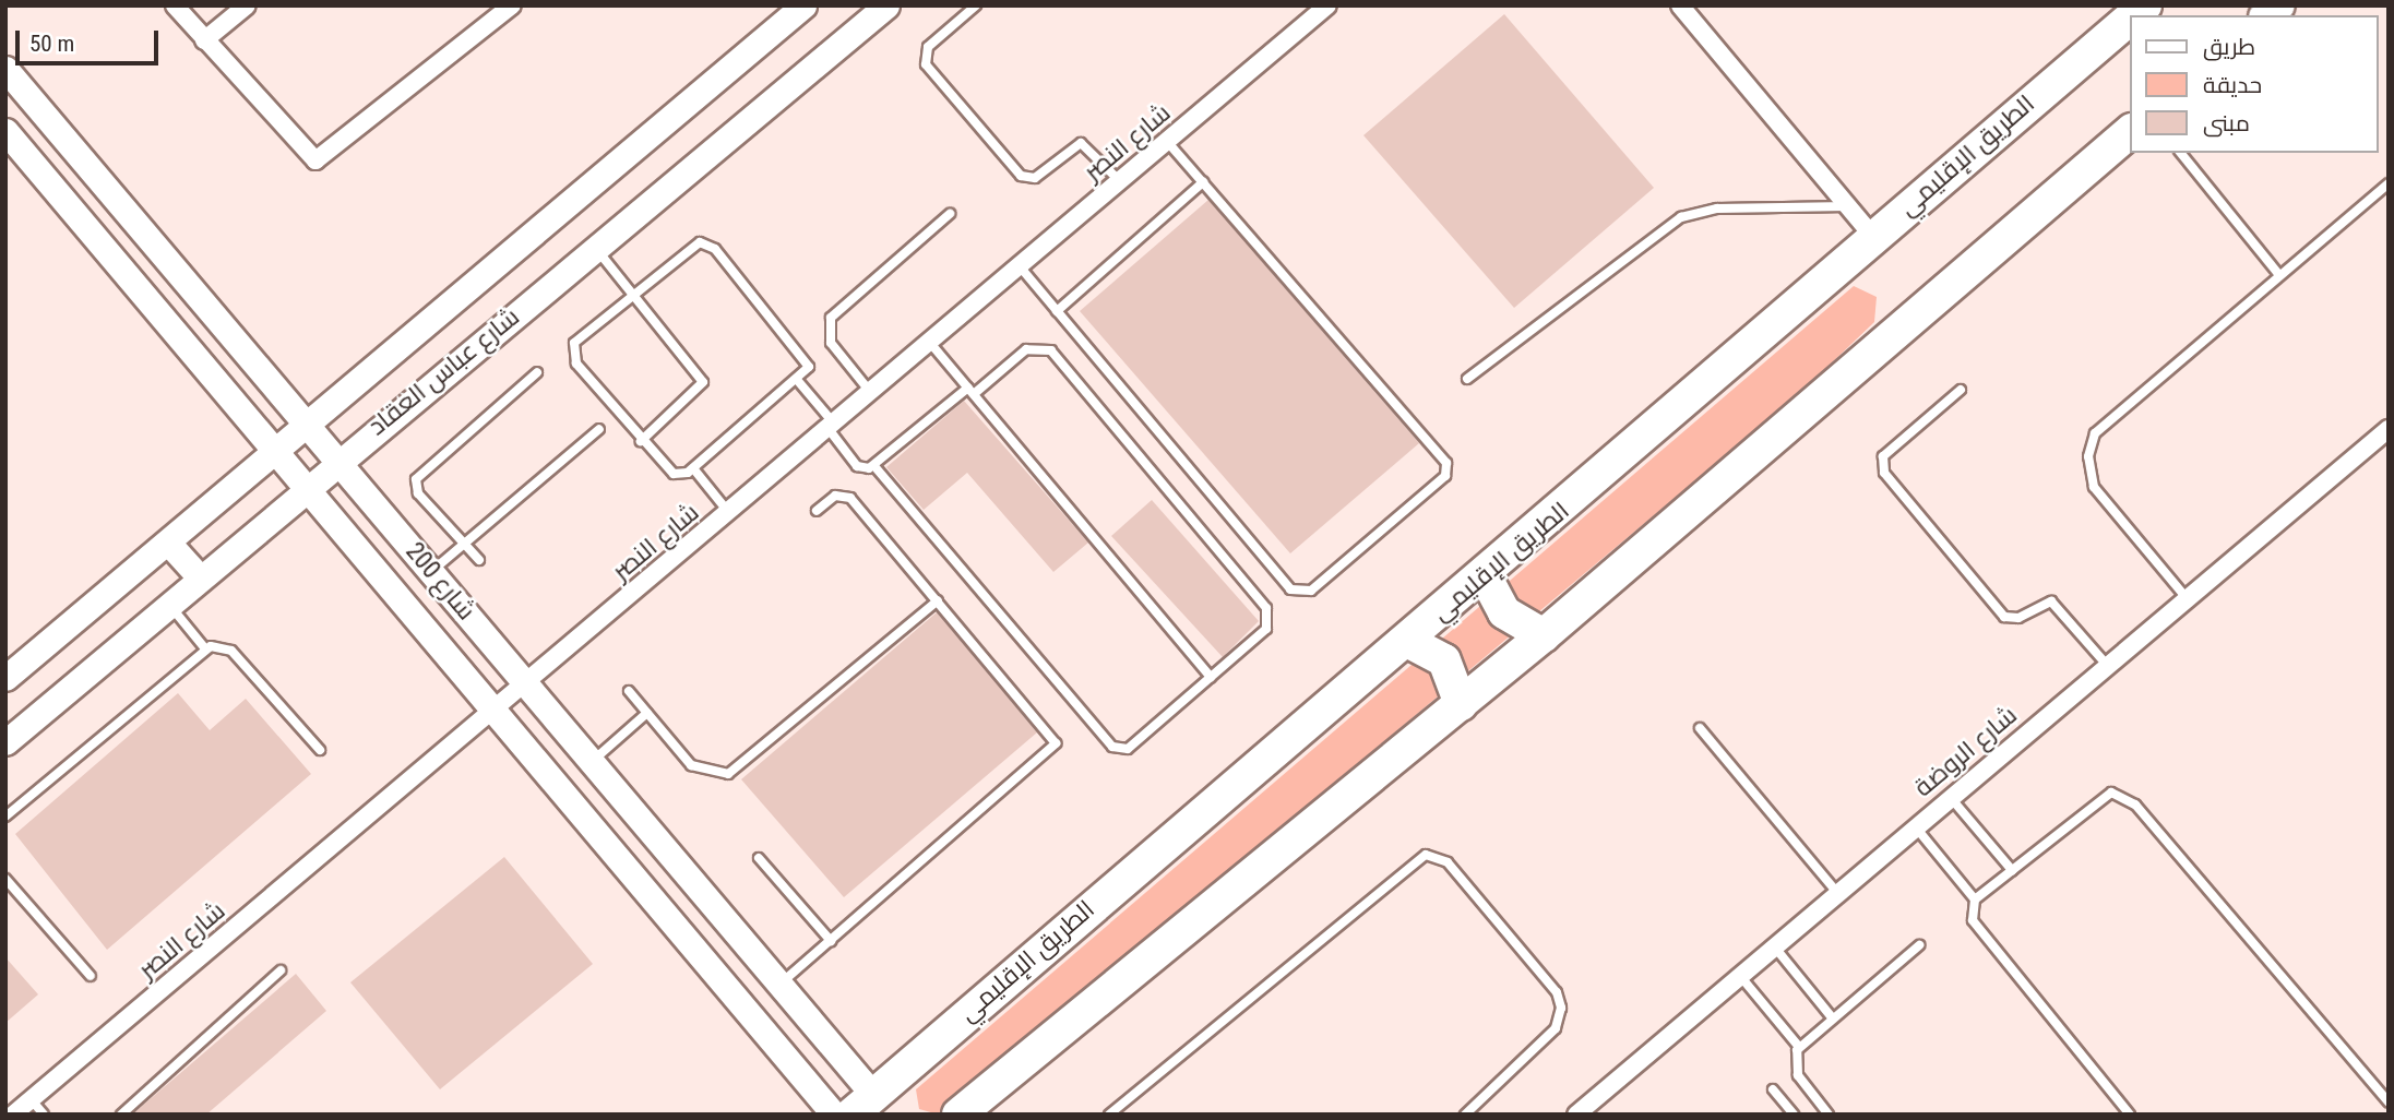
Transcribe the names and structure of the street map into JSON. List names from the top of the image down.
{
  "streets": {
    "highway": ["الطريق الإقليمي"],
    "street": [
      "شارع النصر",
      "شارع عباس العقاد",
      "شارع 200",
      "شارع الروضة"
    ]
  },
  "crossings": [
    ["شارع النصر", "شارع 200"],
    ["الطريق الإقليمي", "شارع 200"],
    ["شارع عباس العقاد", "شارع 200"]
  ],
  "legend": ["طريق", "حديقة", "مبنى"],
  "scale_bar": "50 m"
}
